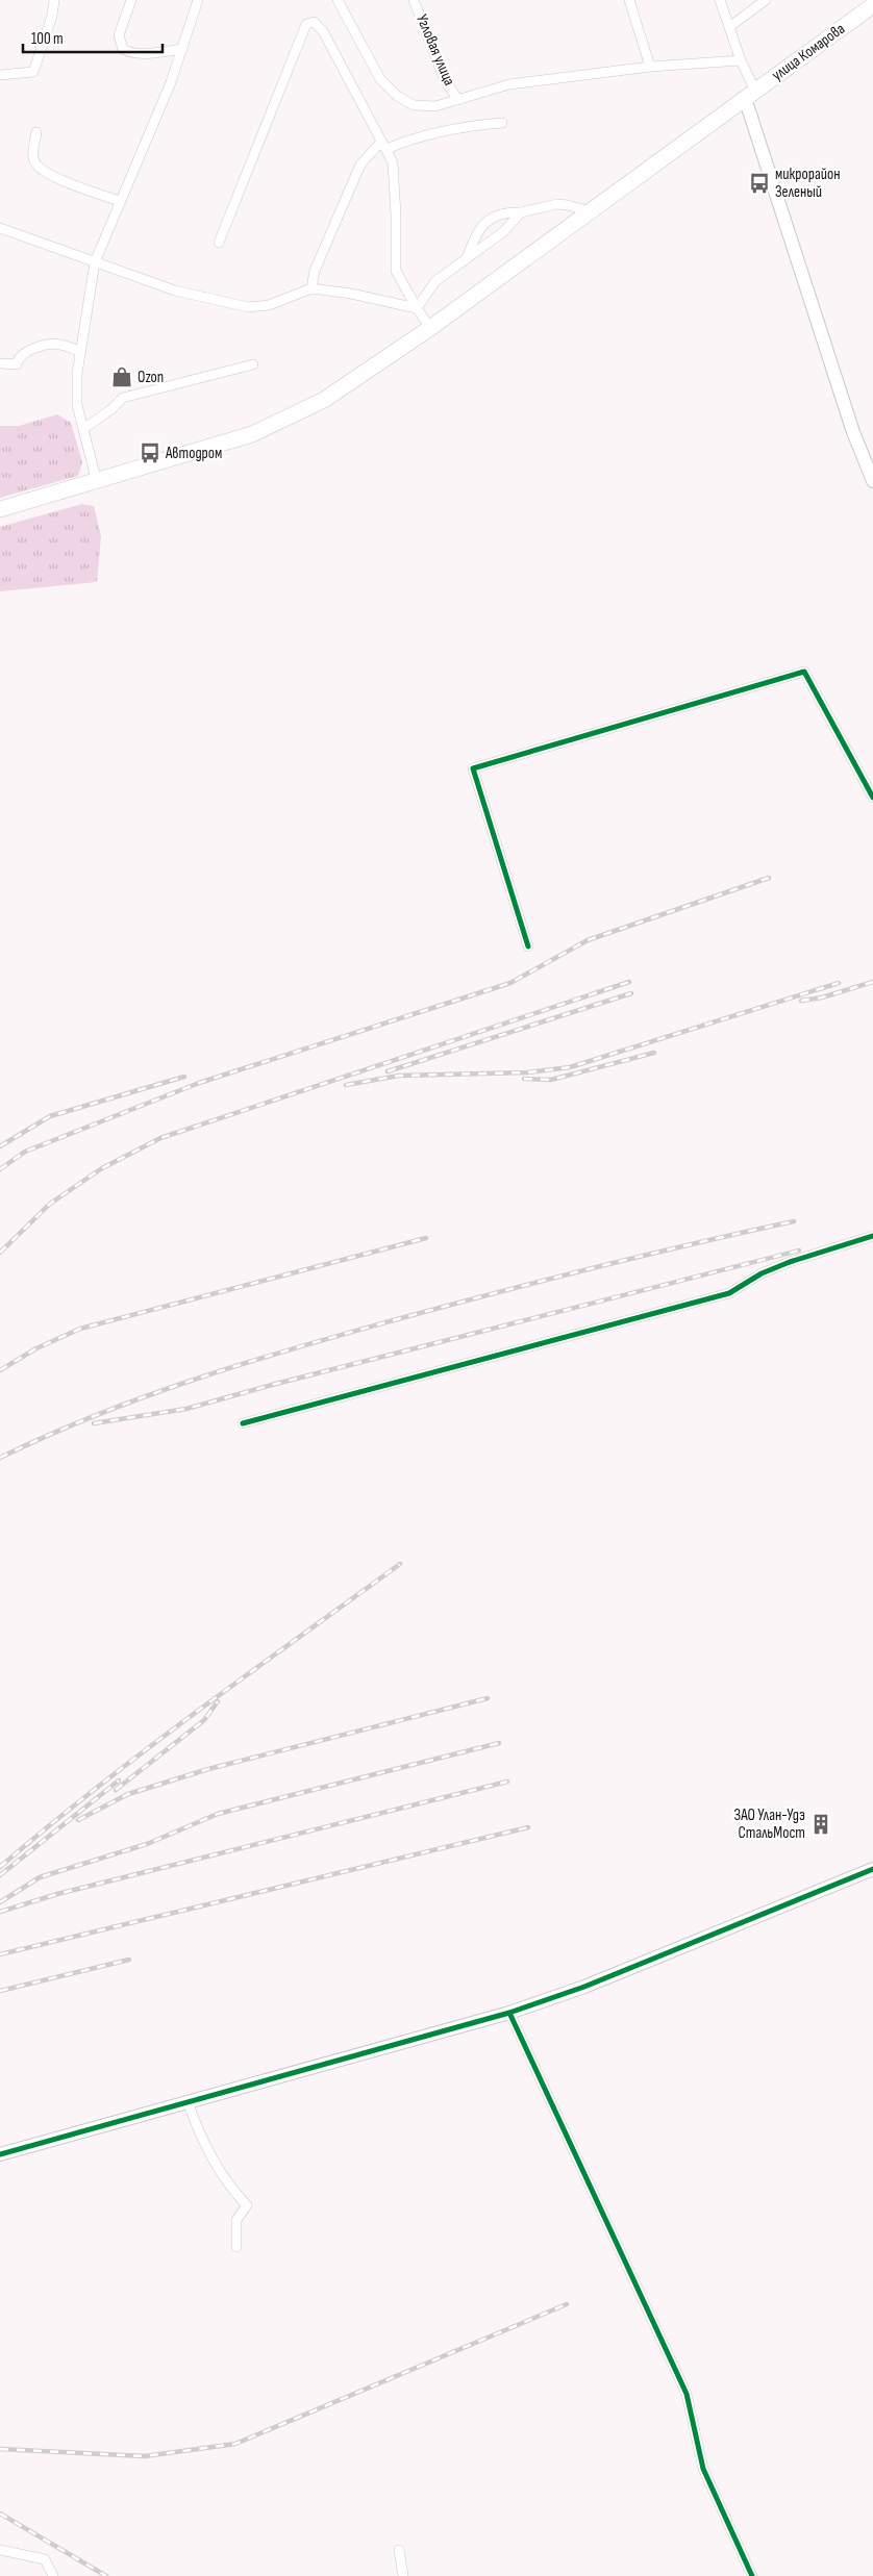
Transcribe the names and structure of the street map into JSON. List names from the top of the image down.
{
  "streets": {
    "main road": ["улица Комарова"],
    "street": ["Угловая улица"]
  },
  "places": {
    "bus stop": ["микрорайон Зеленый", "Автодром"],
    "shop": ["Ozon"],
    "building": ["ЗАО Улан-Удэ СтальМост"]
  },
  "scale_bar": "100 m"
}
